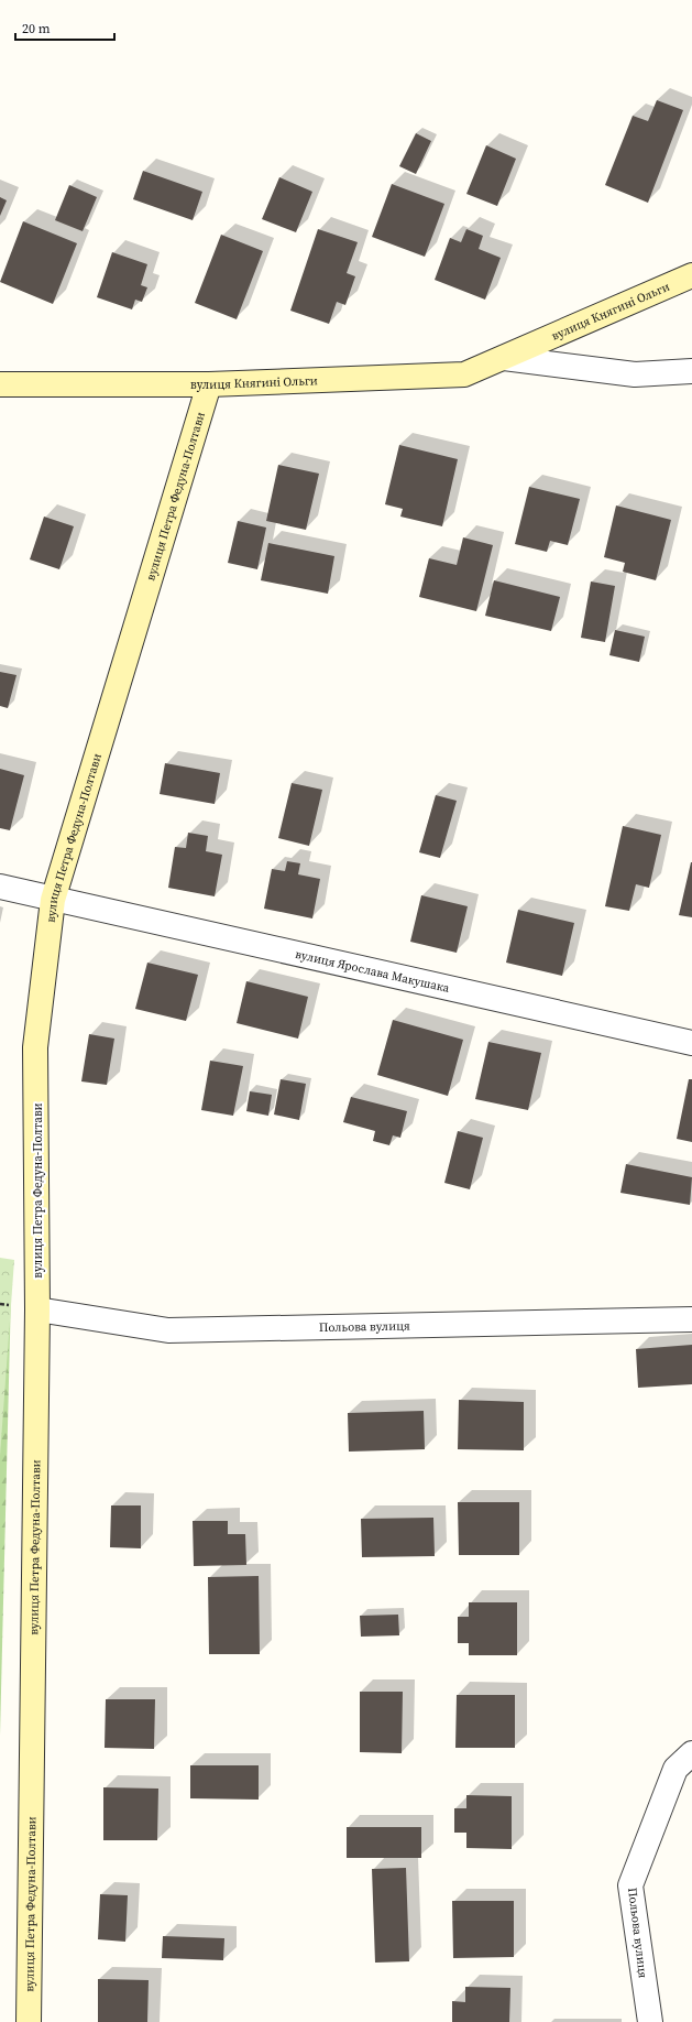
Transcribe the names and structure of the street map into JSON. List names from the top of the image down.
{
  "streets": {
    "street": [
      "вулиця Княгині Ольги",
      "вулиця Петра Федуна-Полтави",
      "вулиця Ярослава Макушака",
      "Польова вулиця"
    ]
  },
  "crossings": [
    ["вулиця Княгині Ольги", "вулиця Петра Федуна-Полтави"],
    ["вулиця Петра Федуна-Полтави", "вулиця Ярослава Макушака"],
    ["вулиця Петра Федуна-Полтави", "Польова вулиця"]
  ],
  "scale_bar": "20 m"
}
